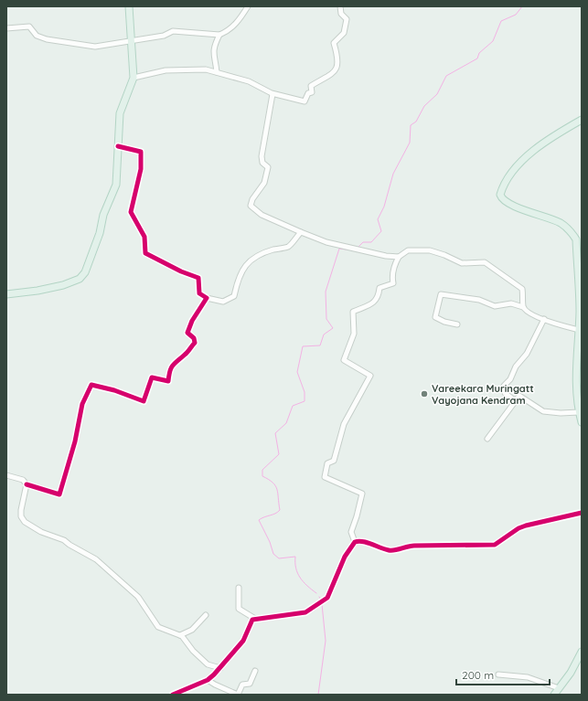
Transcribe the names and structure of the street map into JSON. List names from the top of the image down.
{
  "places": ["Vareekara Muringatt Vayojana Kendram"],
  "scale_bar": "200 m"
}
